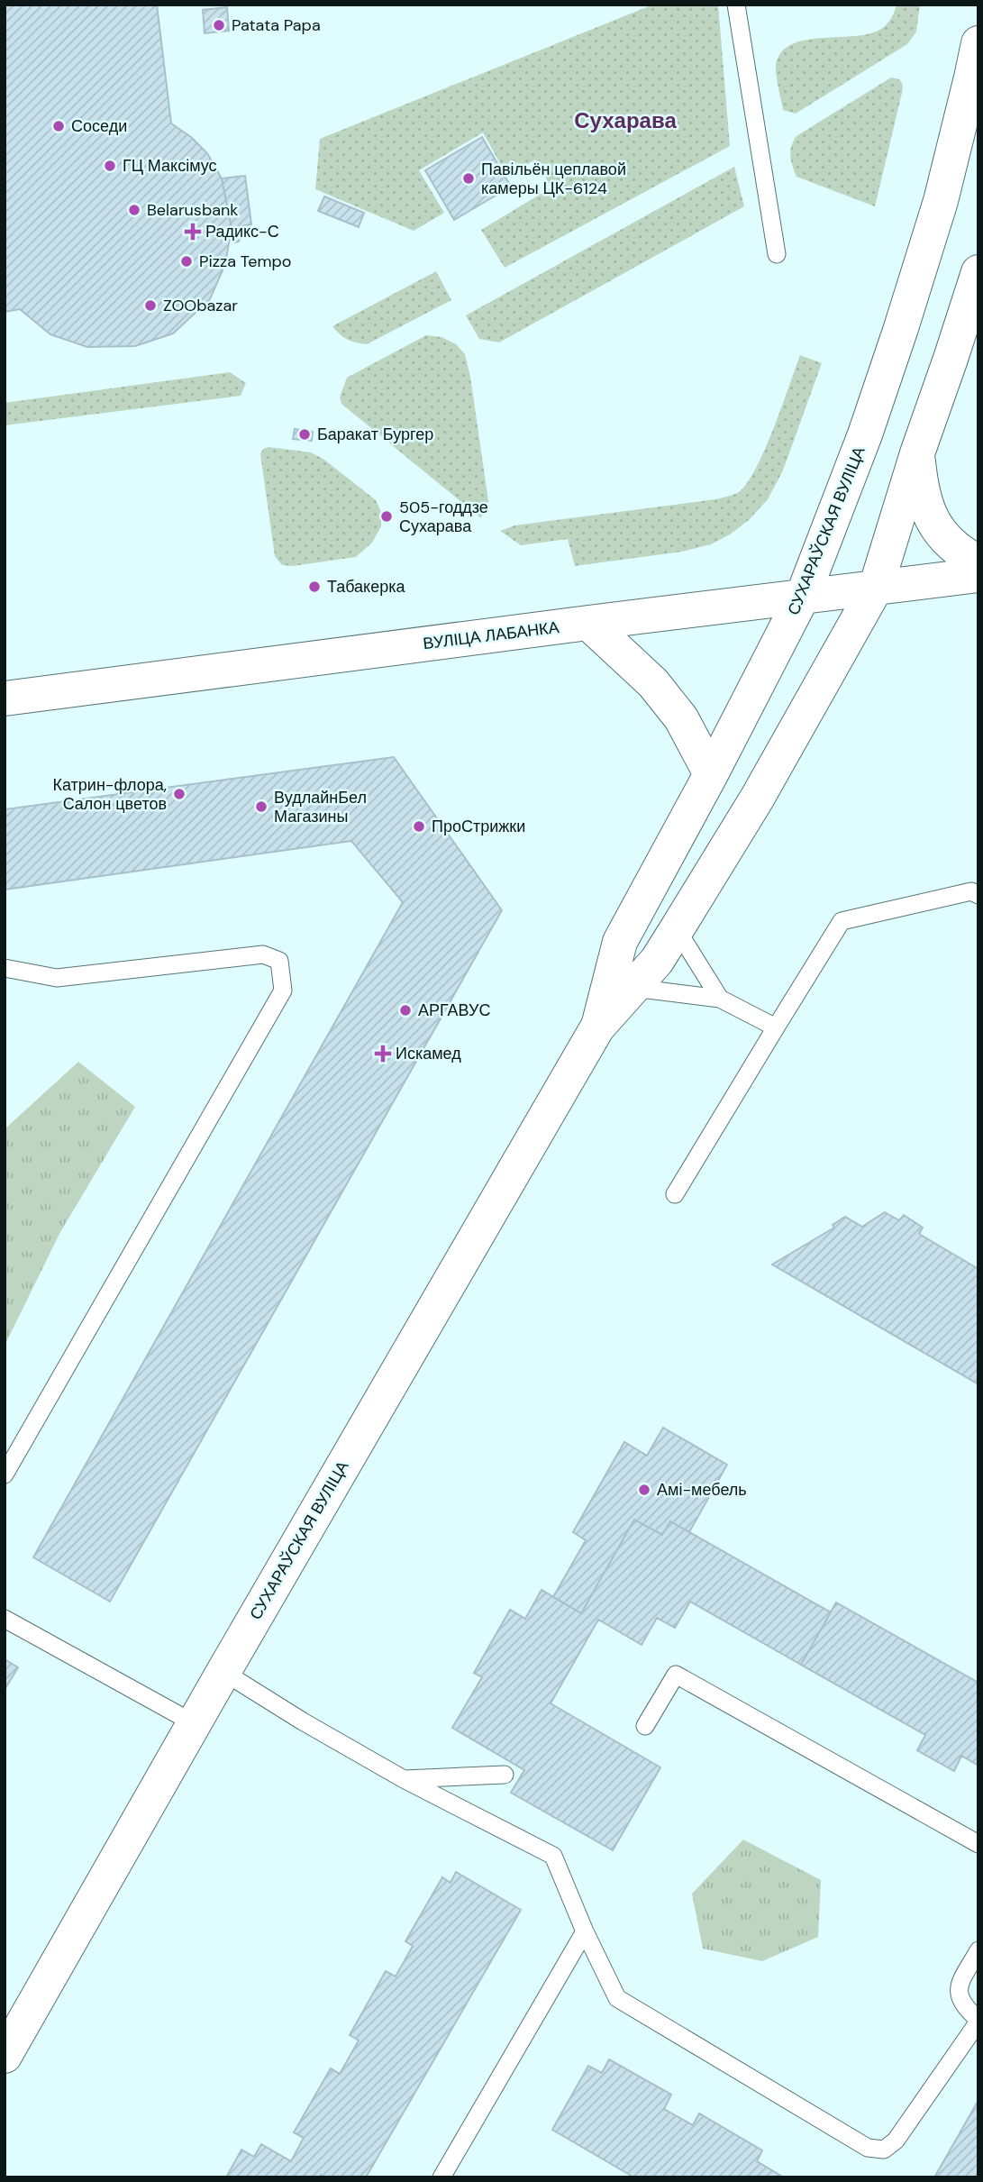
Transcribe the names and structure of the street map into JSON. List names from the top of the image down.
{
  "streets": {
    "main road": ["СУХАРАЎСКАЯ ВУЛІЦА", "ВУЛІЦА ЛАБАНКА"]
  },
  "crossings": [
    ["СУХАРАЎСКАЯ ВУЛІЦА", "ВУЛІЦА ЛАБАНКА"]
  ],
  "districts": ["Сухарава"],
  "places": {
    "other": [
      "Patata Papa",
      "Соседи",
      "ГЦ Максімус",
      "Павільён цеплавой камеры ЦК-6124",
      "Belarusbank",
      "Pizza Tempo",
      "ZOObazar",
      "Баракат Бургер",
      "505-годдзе Сухарава",
      "Табакерка",
      "Катрин-флора, Салон цветов",
      "ВудлайнБел Магазины",
      "ПроСтрижки",
      "АРГАВУС",
      "Амі-мебель"
    ],
    "health": ["Радикс-С", "Искамед"]
  }
}
